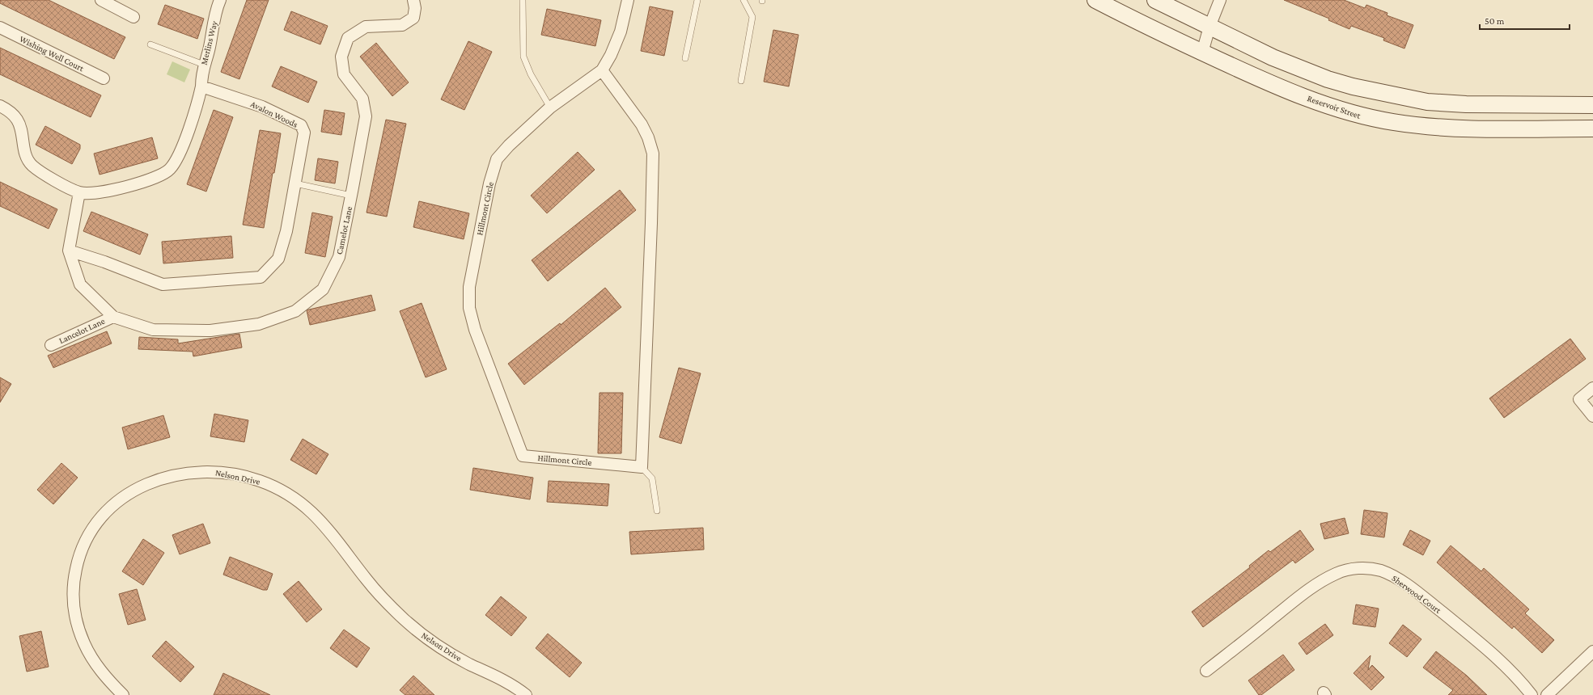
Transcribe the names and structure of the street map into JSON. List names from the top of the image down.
{
  "streets": {
    "main road": ["Reservoir Street"],
    "street": [
      "Merlins Way",
      "Wishing Well Court",
      "Avalon Woods",
      "Hillmont Circle",
      "Camelot Lane",
      "Lancelot Lane",
      "Nelson Drive",
      "Sherwood Court"
    ]
  },
  "crossings": [
    ["Merlins Way", "Avalon Woods"],
    ["Avalon Woods", "Camelot Lane"],
    ["Camelot Lane", "Lancelot Lane"]
  ],
  "scale_bar": "50 m"
}
